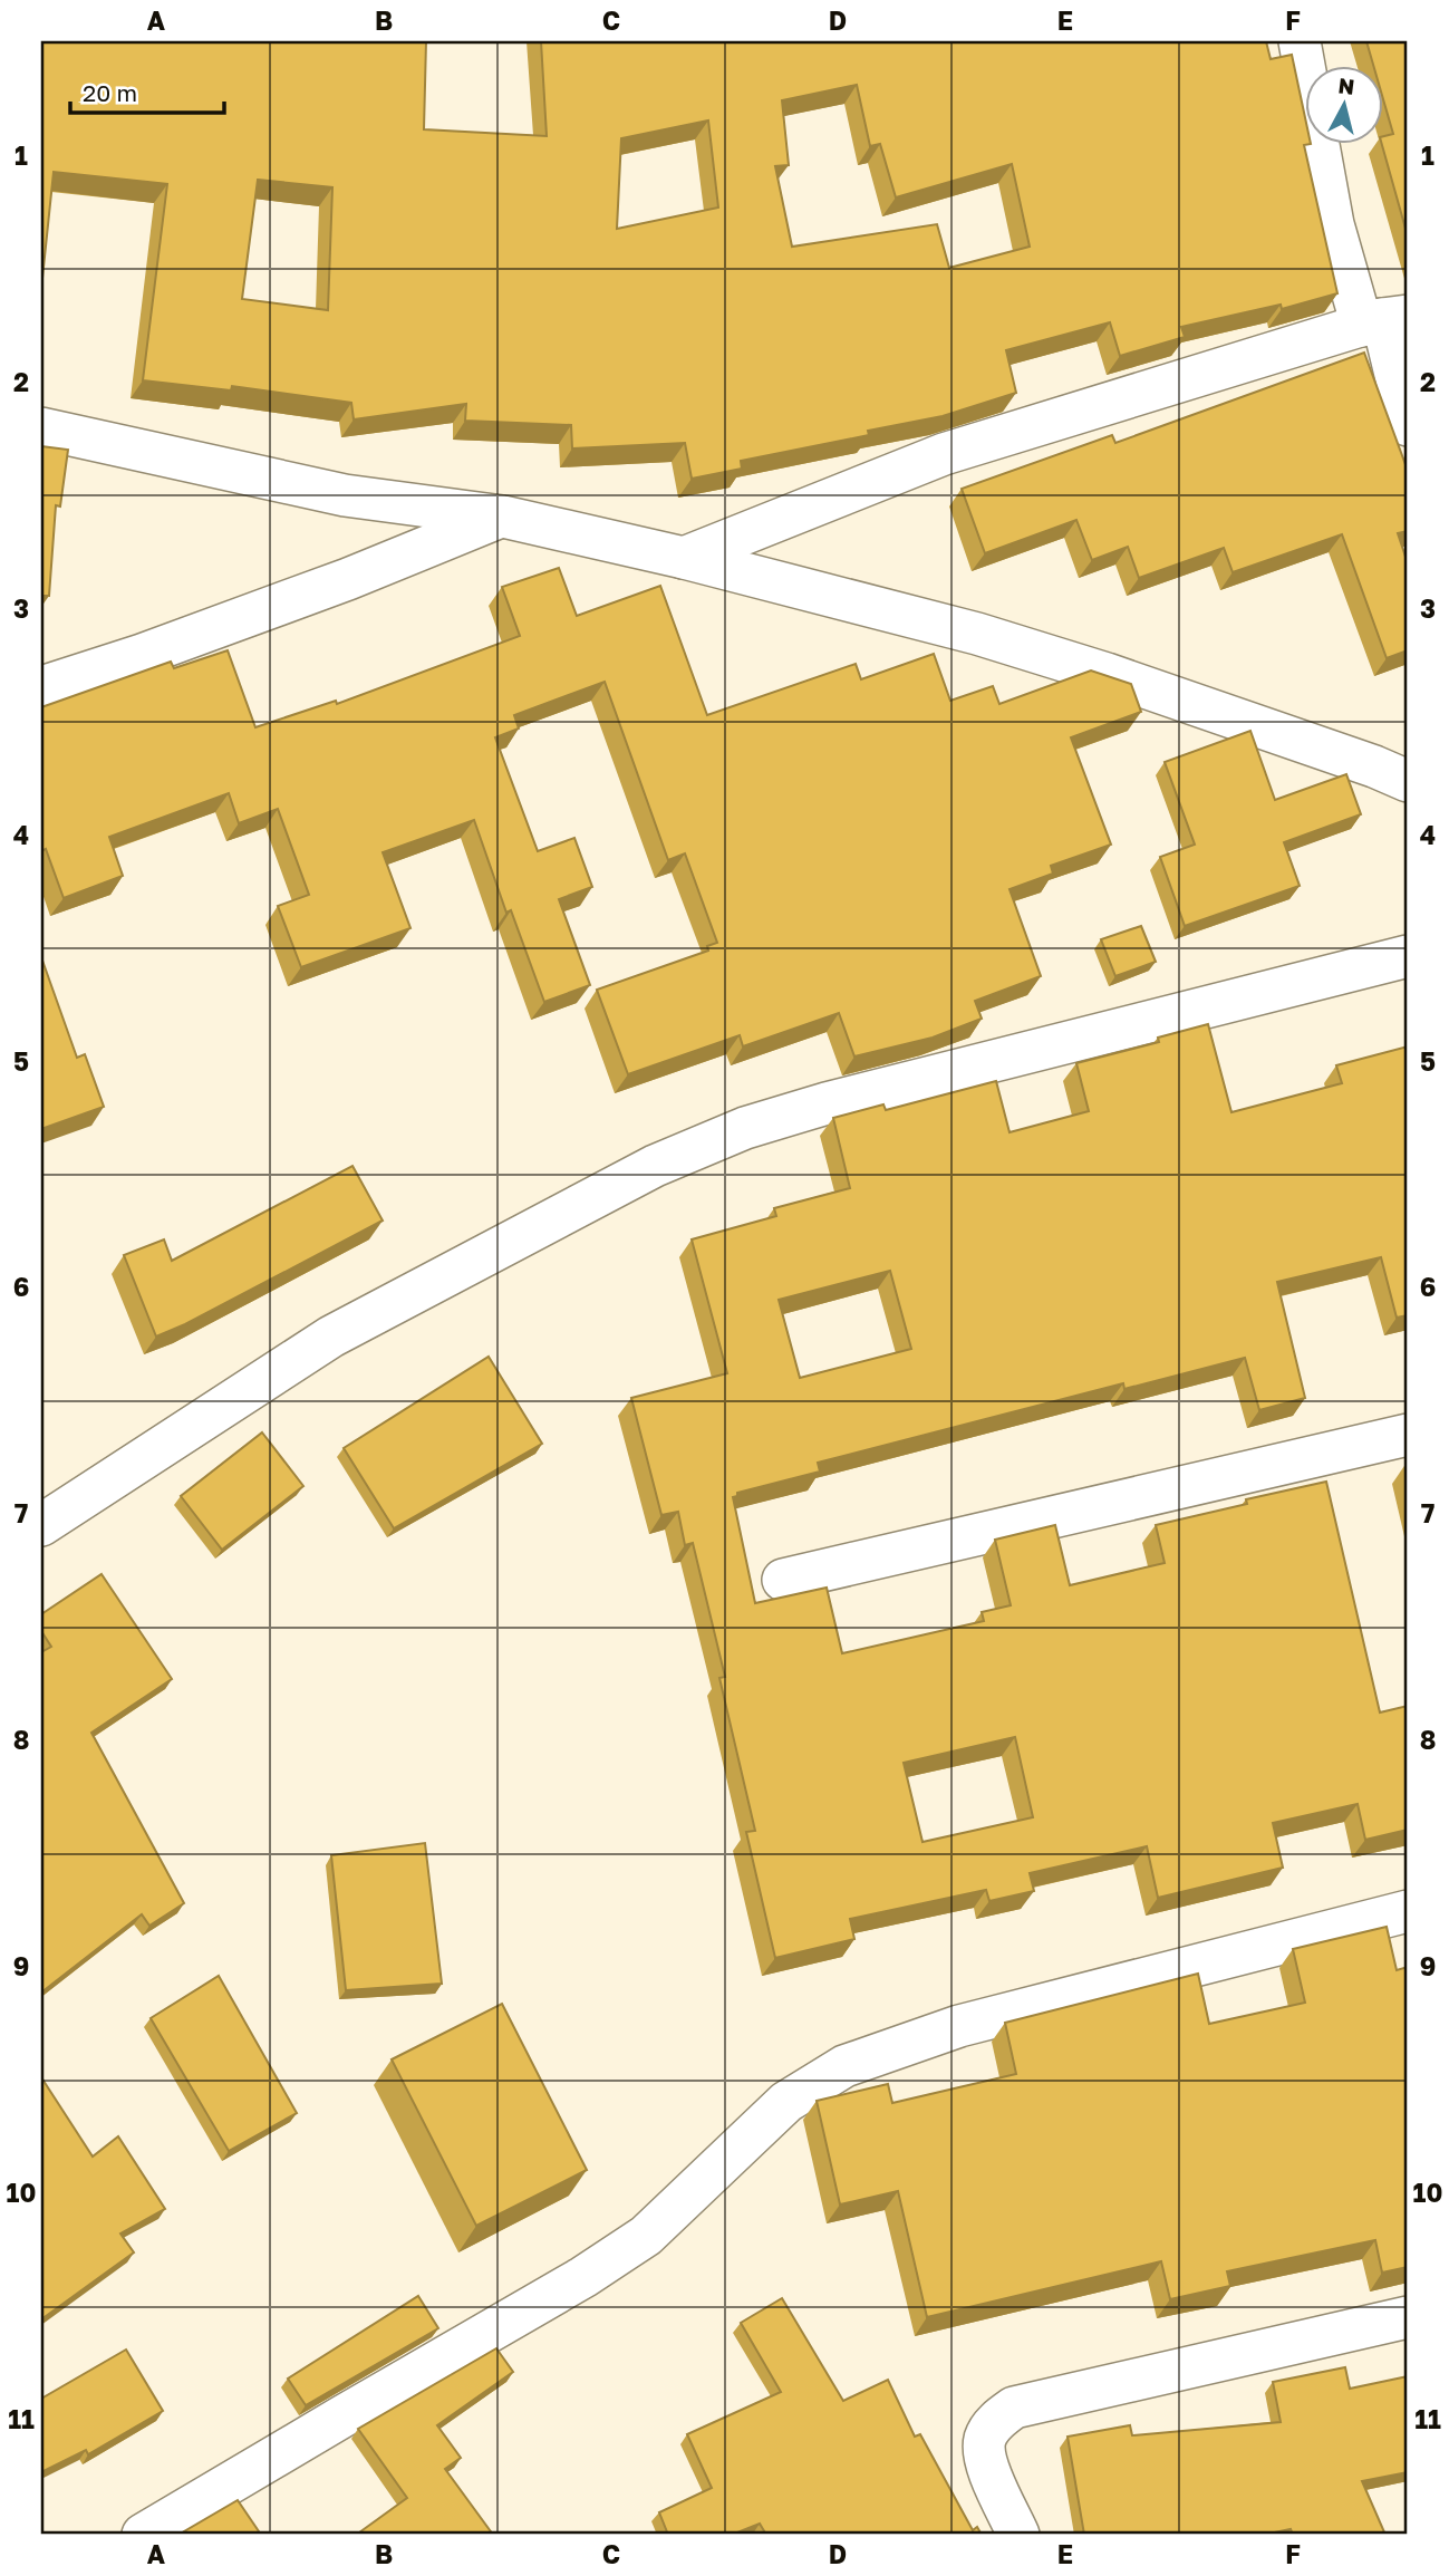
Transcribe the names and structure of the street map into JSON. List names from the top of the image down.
{
  "scale_bar": "20 m",
  "north": "top",
  "grid": {
    "columns": [
      "A",
      "B",
      "C",
      "D",
      "E",
      "F"
    ],
    "rows": [
      "1",
      "2",
      "3",
      "4",
      "5",
      "6",
      "7",
      "8",
      "9",
      "10",
      "11"
    ]
  }
}
